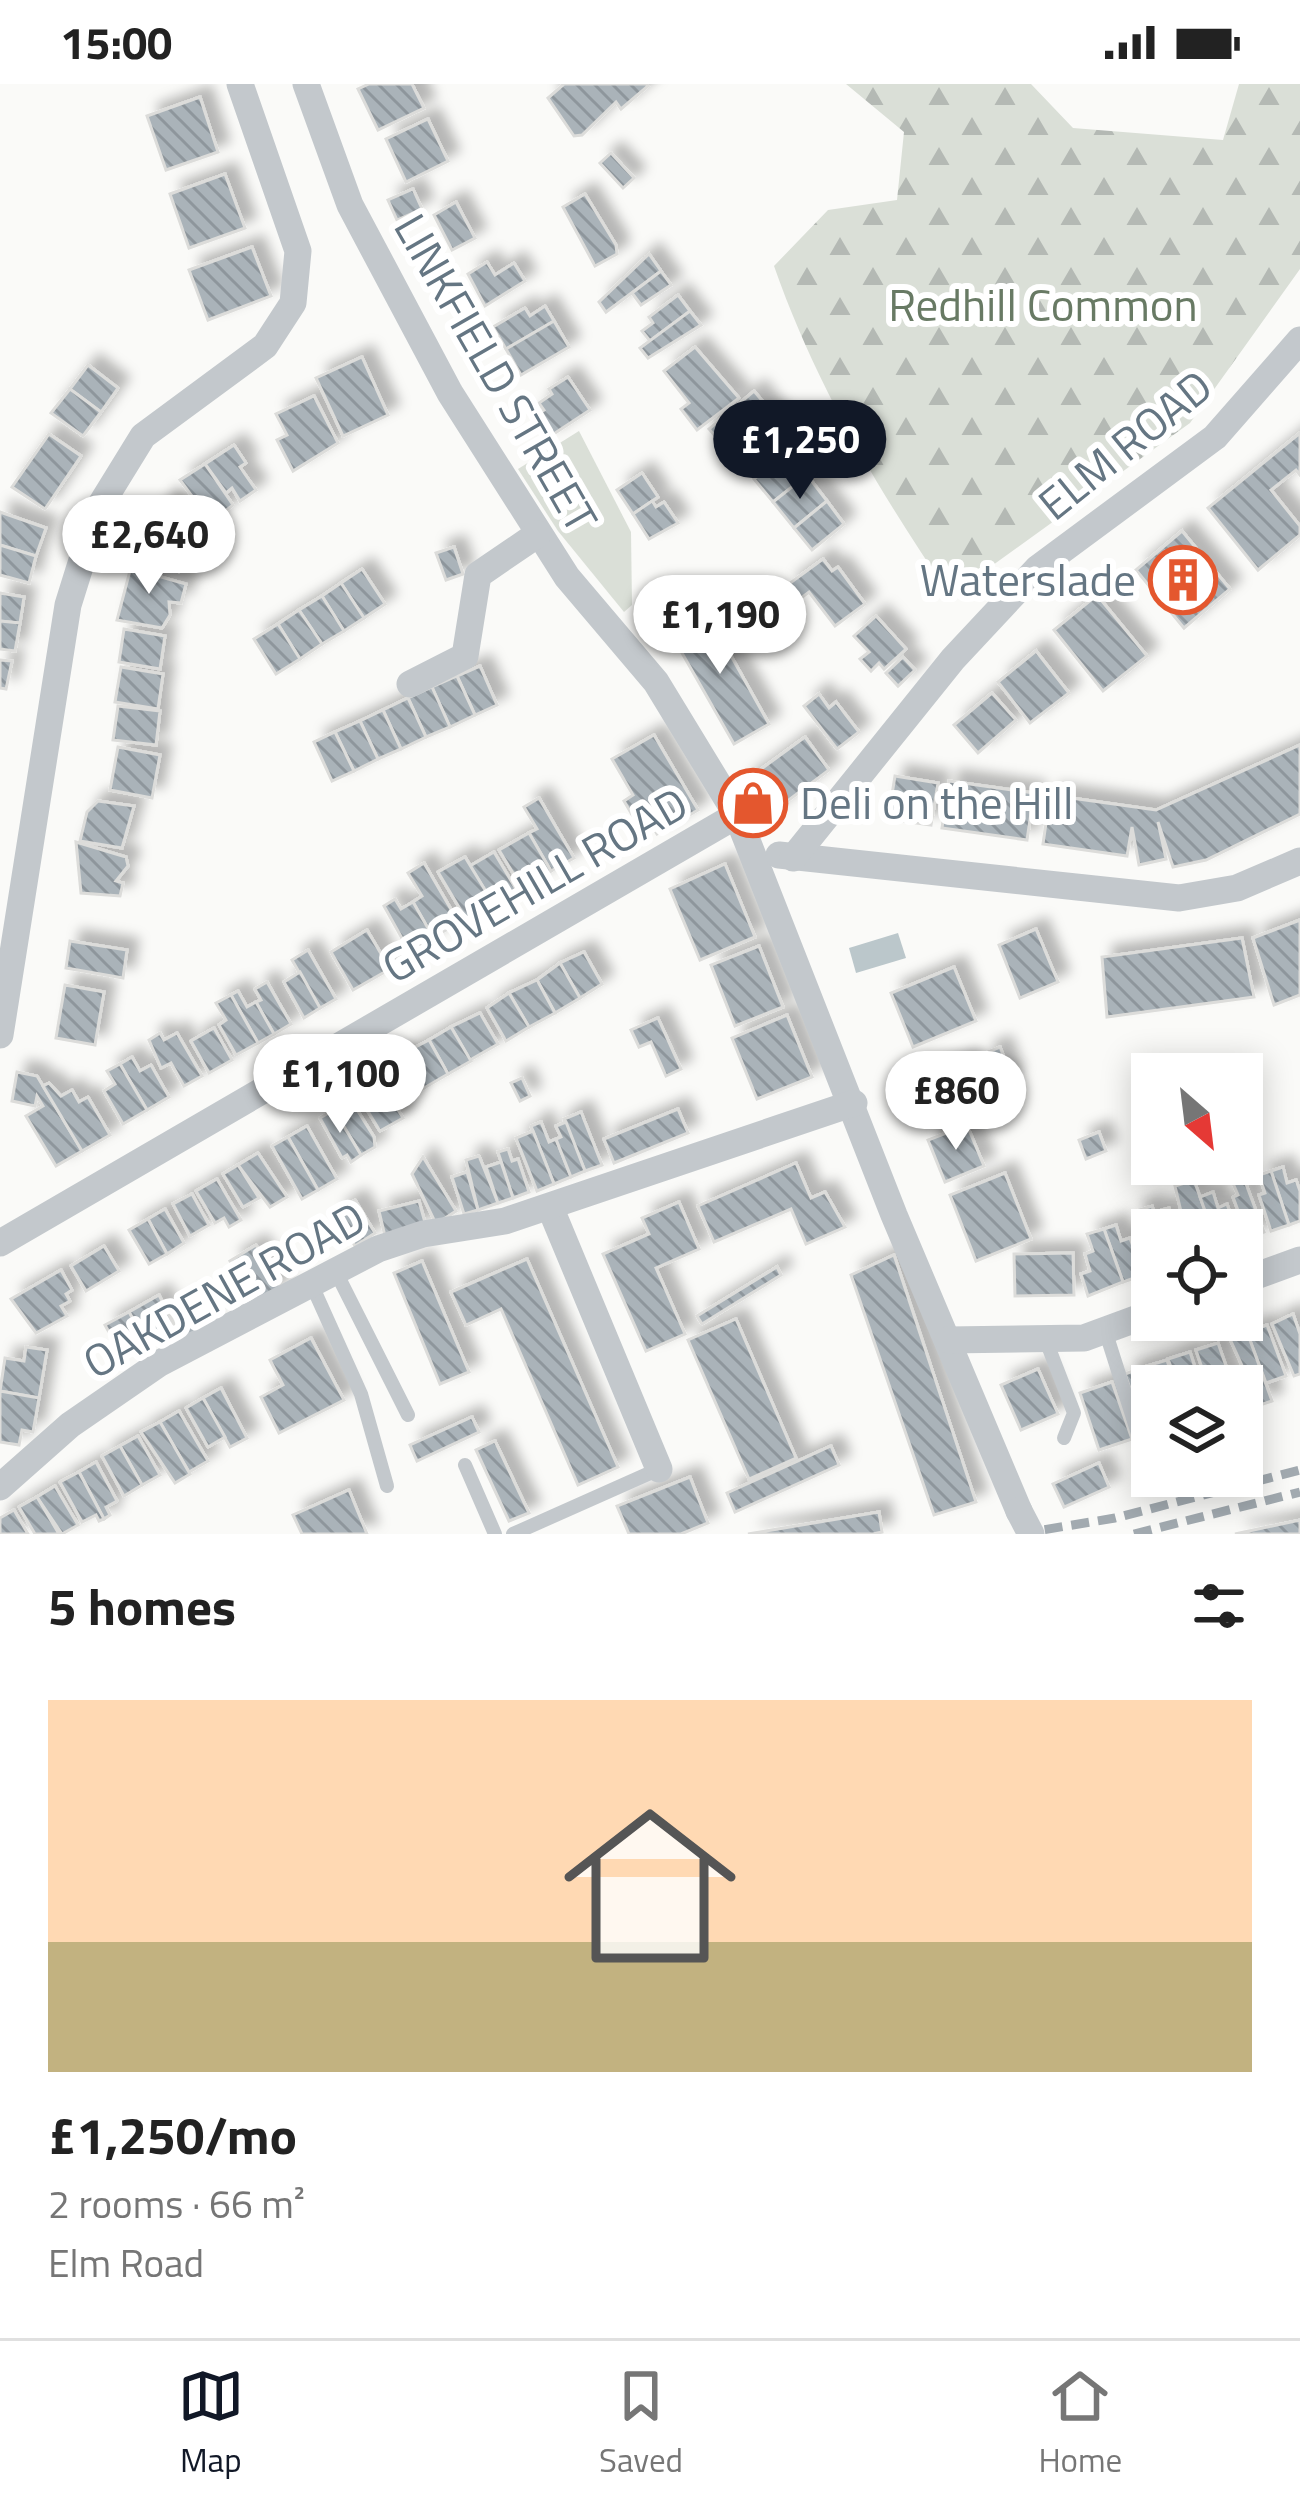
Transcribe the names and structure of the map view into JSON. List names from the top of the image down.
{
  "streets": {
    "street": [
      "LINKFIELD STREET",
      "ELM ROAD",
      "GROVEHILL ROAD",
      "OAKDENE ROAD"
    ]
  },
  "crossings": [
    ["LINKFIELD STREET", "GROVEHILL ROAD"],
    ["LINKFIELD STREET", "OAKDENE ROAD"]
  ],
  "parks": ["Redhill Common"],
  "places": {
    "building": ["Waterslade"],
    "shop": ["Deli on the Hill"]
  },
  "north": "bottom right",
  "page": {
    "status": "15:00",
    "price": [
      "£1,250",
      "£2,640",
      "£1,190",
      "£1,100",
      "£860"
    ],
    "heading": "5 homes",
    "list": [
      {
        "name": "£1,250/mo",
        "note": "2 rooms · 66 m² · Elm Road"
      }
    ],
    "tabs": ["Map", "Saved", "Home"]
  }
}
